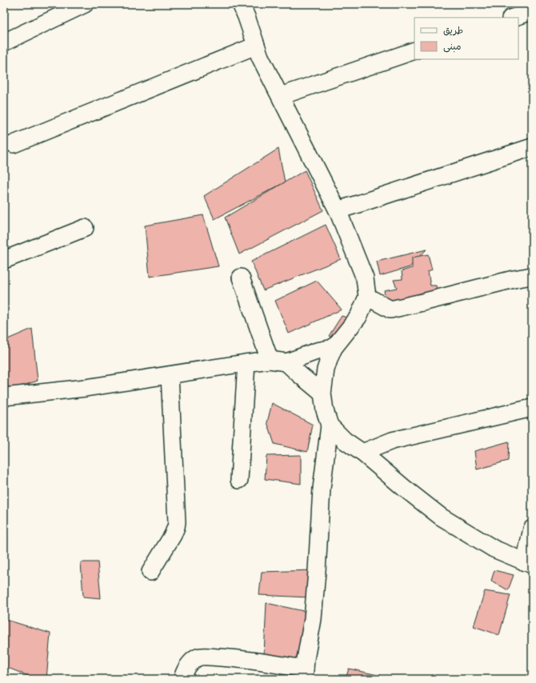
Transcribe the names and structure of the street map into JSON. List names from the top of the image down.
{
  "legend": ["طريق", "مبنى"]
}
